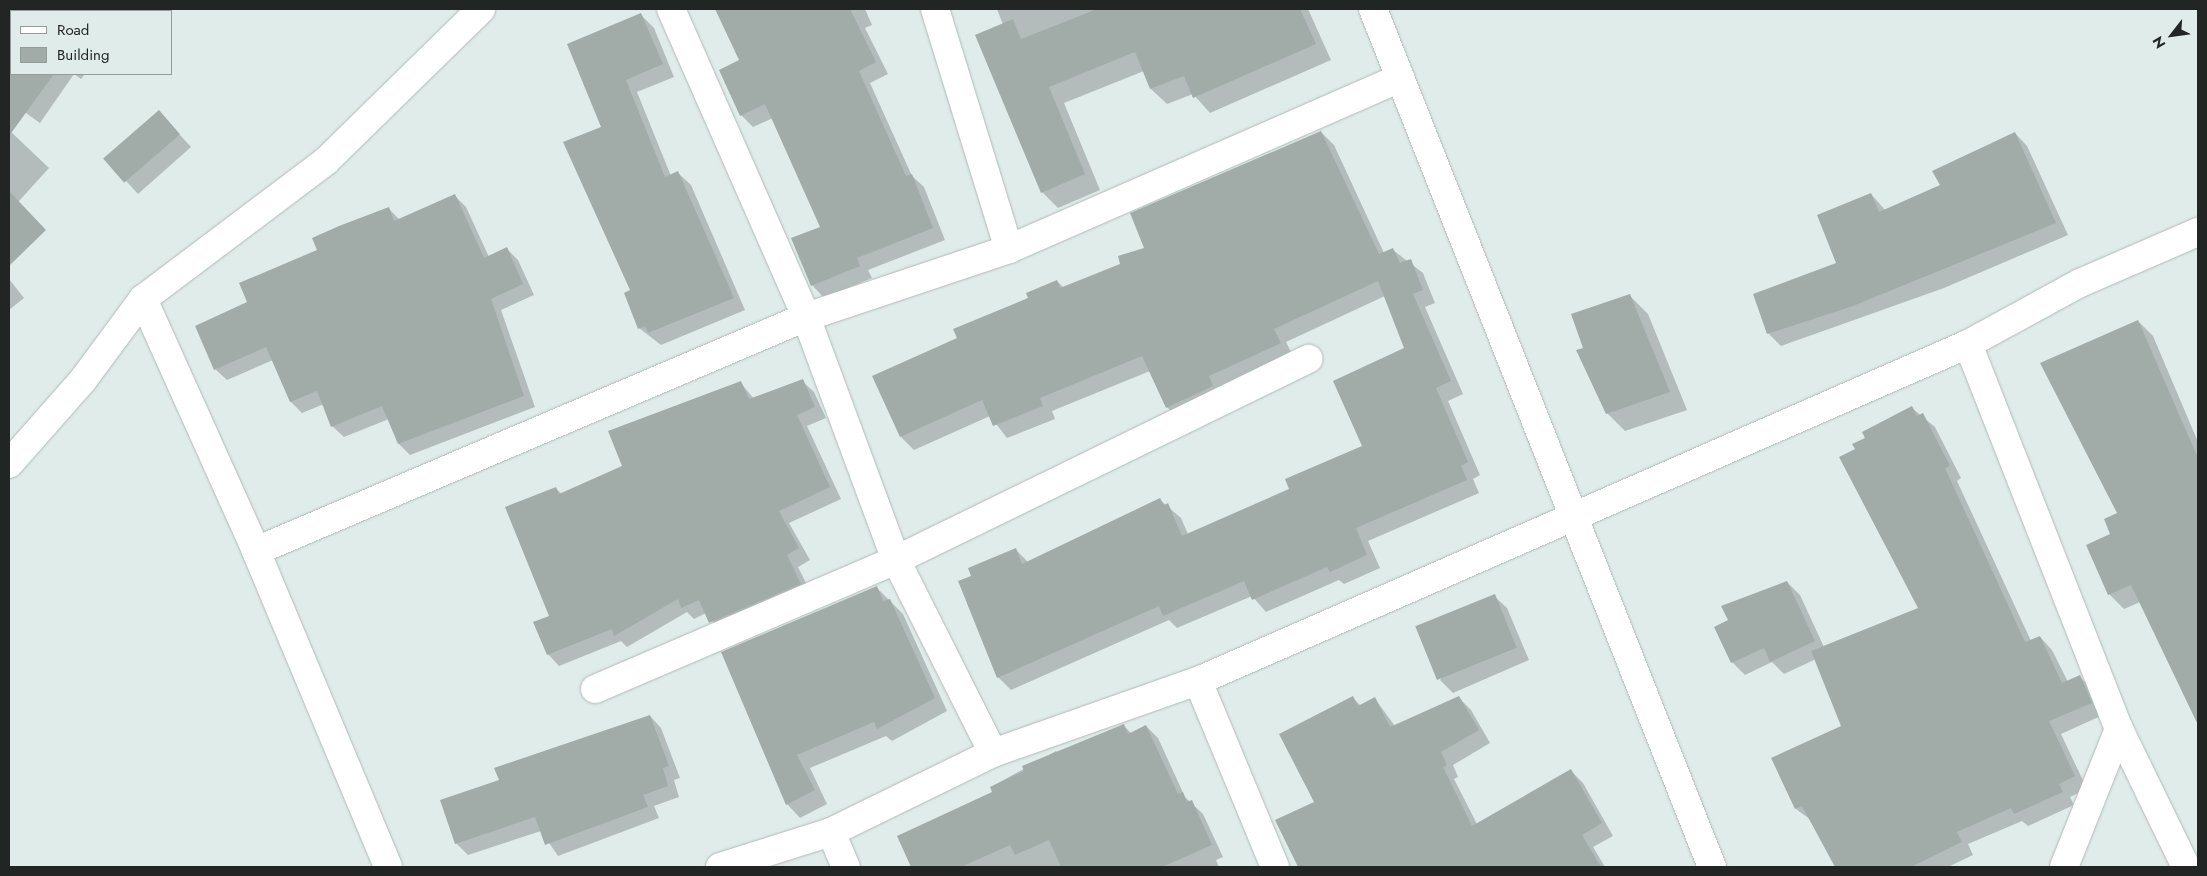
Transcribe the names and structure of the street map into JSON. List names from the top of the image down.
{
  "legend": ["Road", "Building"],
  "north": "bottom left"
}
